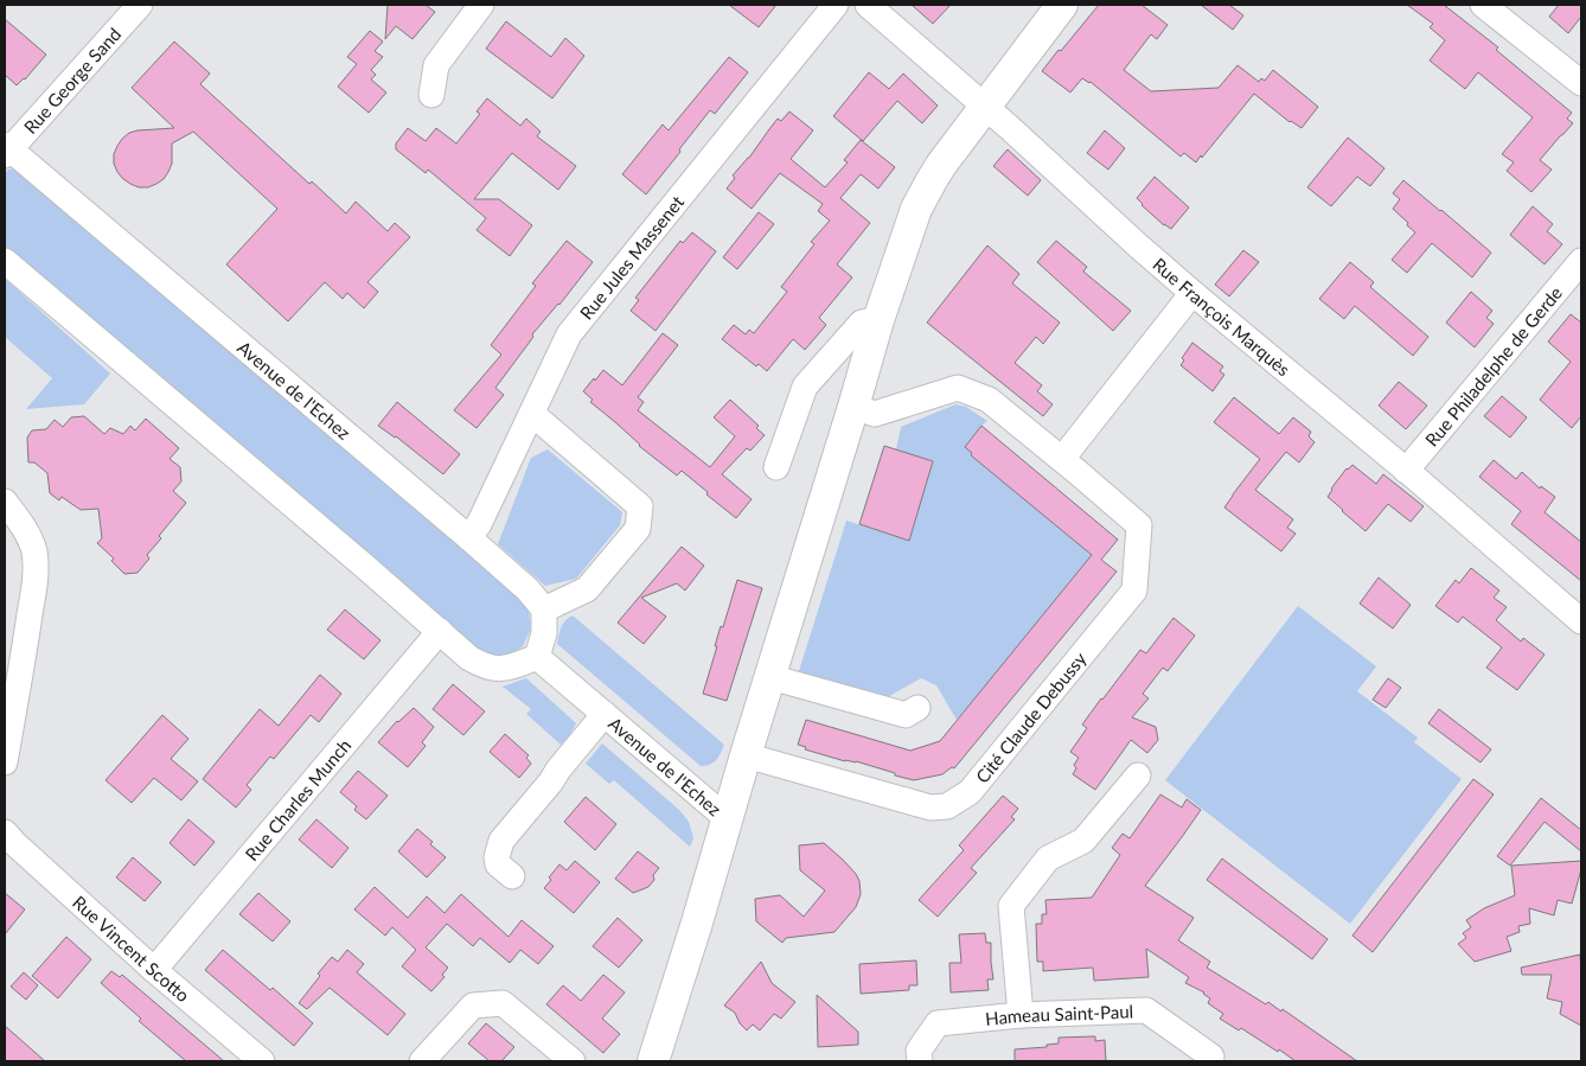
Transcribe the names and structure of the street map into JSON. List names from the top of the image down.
{
  "streets": {
    "street": [
      "Rue George Sand",
      "Rue Jules Massenet",
      "Rue François Marquès",
      "Rue Philadelphe de Gerde",
      "Avenue de l'Echez",
      "Cité Claude Debussy",
      "Rue Charles Munch",
      "Rue Vincent Scotto",
      "Hameau Saint-Paul"
    ]
  },
  "crossings": [
    ["Rue George Sand", "Avenue de l'Echez"],
    ["Rue Jules Massenet", "Avenue de l'Echez"],
    ["Rue François Marquès", "Rue Philadelphe de Gerde"],
    ["Rue Charles Munch", "Rue Vincent Scotto"]
  ]
}
